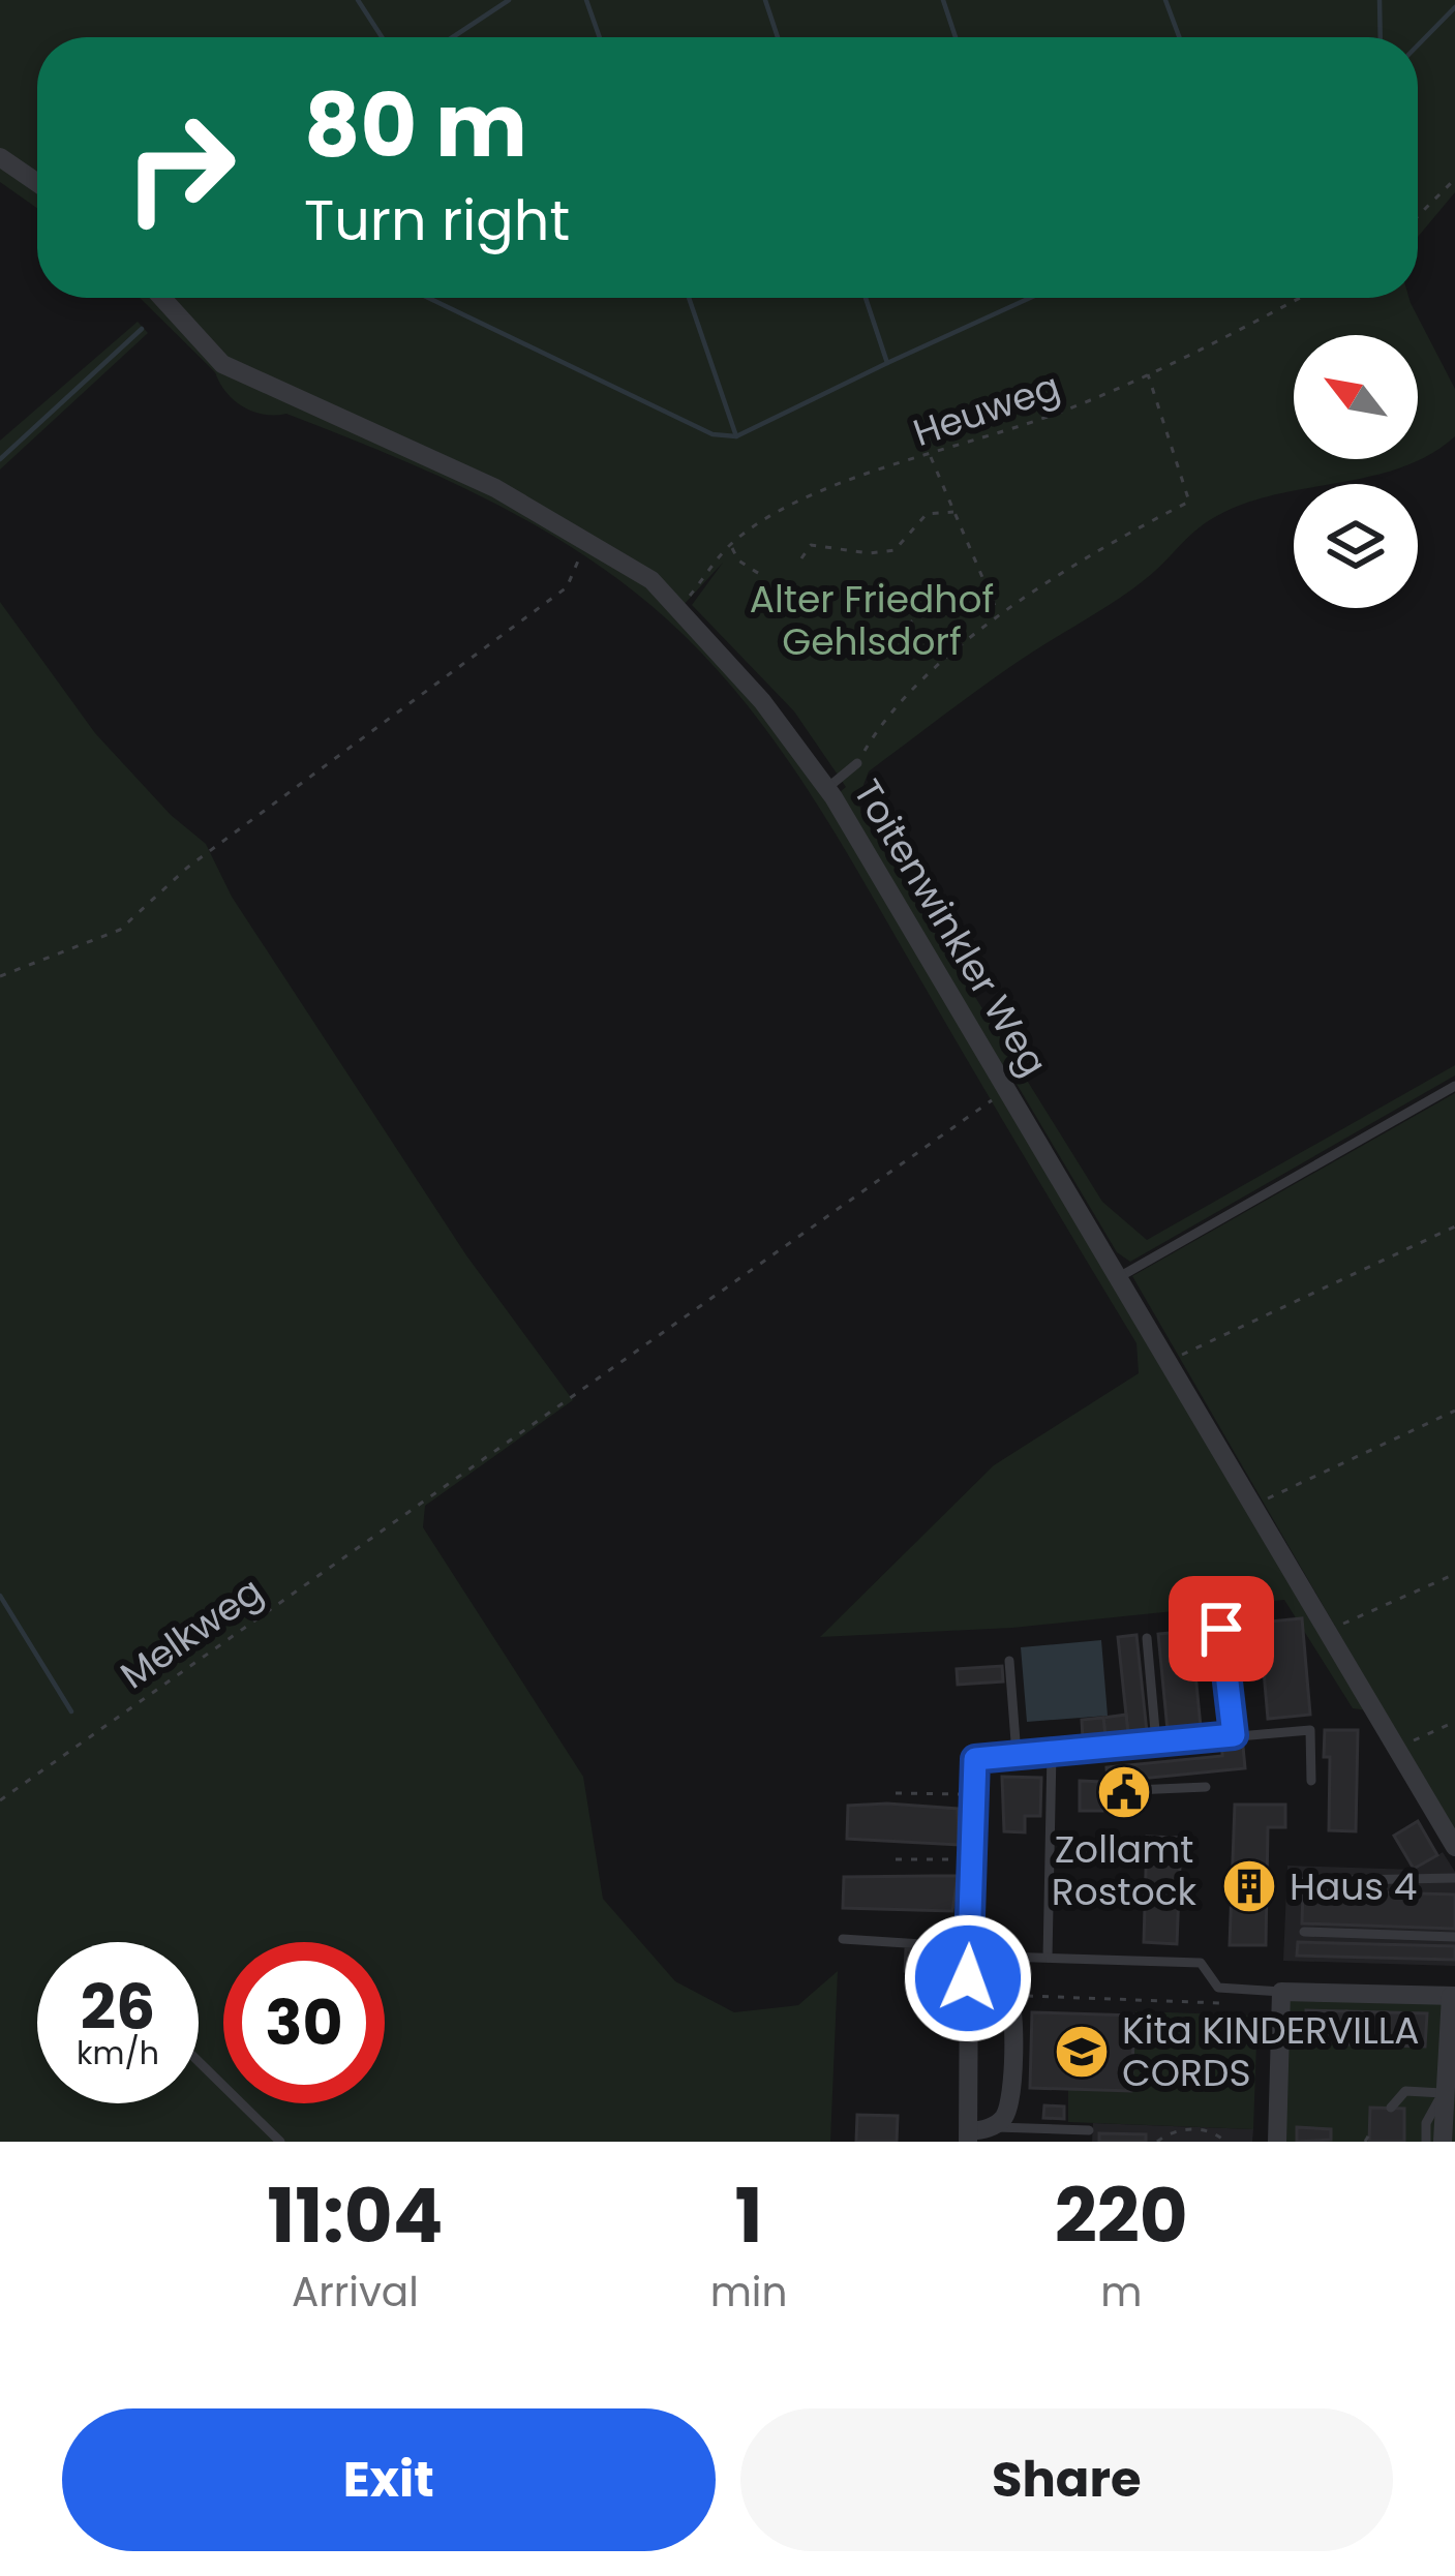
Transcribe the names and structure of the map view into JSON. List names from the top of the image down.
{
  "streets": {
    "street": ["Toitenwinkler Weg"],
    "path": ["Heuweg", "Melkweg"]
  },
  "crossings": [
    ["Heuweg", "Toitenwinkler Weg"],
    ["Toitenwinkler Weg", "Melkweg"]
  ],
  "parks": ["Alter Friedhof Gehlsdorf"],
  "places": {
    "public building": ["Zollamt Rostock"],
    "building": ["Haus 4"],
    "school or university": ["Kita KINDERVILLA CORDS"]
  },
  "north": "top left",
  "page": {
    "turn": ["80 m", "Turn right"],
    "speed": "26 km/h",
    "limit": "30",
    "eta": [
      "11:04",
      "Arrival",
      "1",
      "min",
      "220",
      "m"
    ],
    "buttons": ["Exit", "Share"]
  }
}
